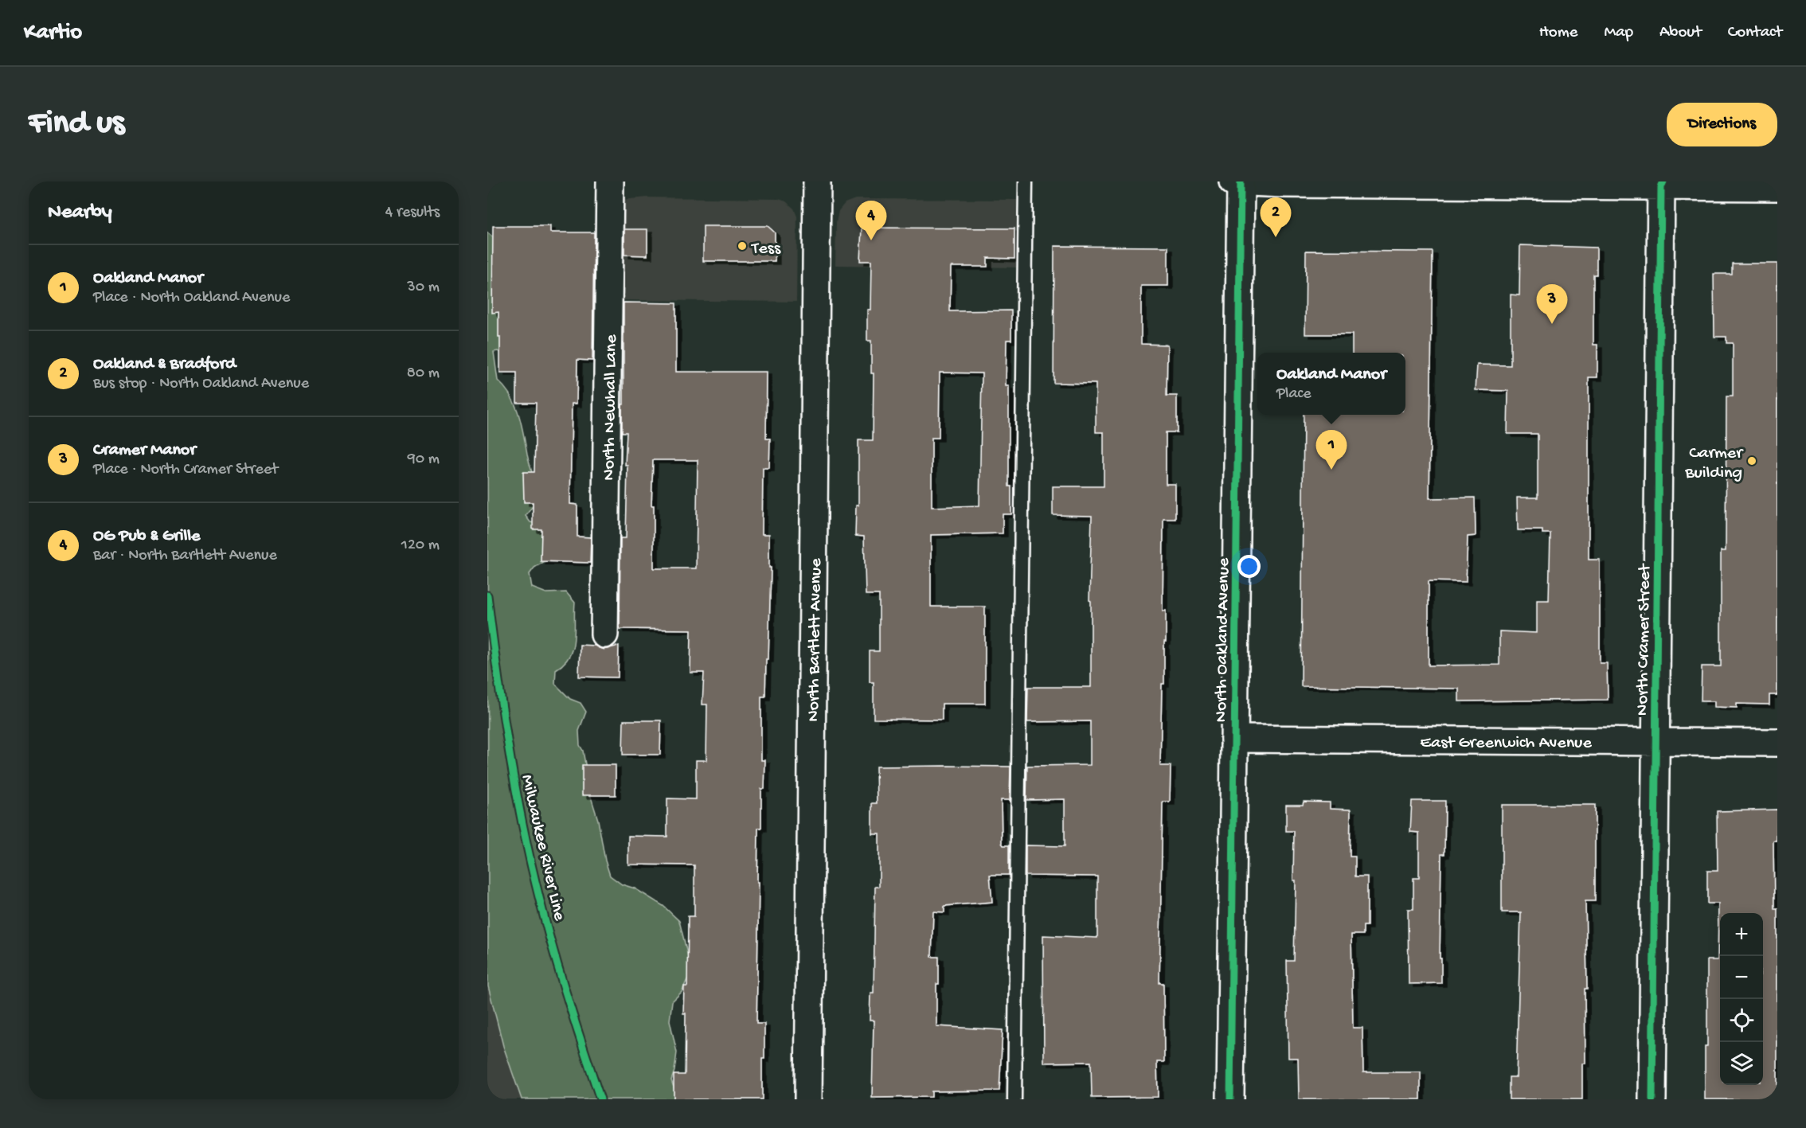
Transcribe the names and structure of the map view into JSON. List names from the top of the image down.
{
  "streets": {
    "street": [
      "North Newhall Lane",
      "North Bartlett Avenue",
      "North Oakland Avenue",
      "North Cramer Street",
      "East Greenwich Avenue"
    ],
    "cycle path": ["Milwaukee River Line"]
  },
  "crossings": [
    ["North Oakland Avenue", "East Greenwich Avenue"],
    ["North Cramer Street", "East Greenwich Avenue"]
  ],
  "places": ["Tess", "Carmer Building"],
  "page": {
    "header": "Kartio",
    "nav": [
      "Home",
      "Map",
      "About",
      "Contact"
    ],
    "buttons": "Directions",
    "title": "Find us",
    "heading": ["Nearby", "4 results"],
    "pins": [
      "2",
      "4",
      "3",
      "1"
    ],
    "list": [
      {
        "mark": "1",
        "name": "Oakland Manor",
        "note": "Place · North Oakland Avenue",
        "value": "30 m"
      },
      {
        "mark": "2",
        "name": "Oakland & Bradford",
        "note": "Bus stop · North Oakland Avenue",
        "value": "80 m"
      },
      {
        "mark": "3",
        "name": "Cramer Manor",
        "note": "Place · North Cramer Street",
        "value": "90 m"
      },
      {
        "mark": "4",
        "name": "OG Pub & Grille",
        "note": "Bar · North Bartlett Avenue",
        "value": "120 m"
      }
    ],
    "popup": ["Oakland Manor", "Place"],
    "map_buttons": ["+", "−"]
  }
}
